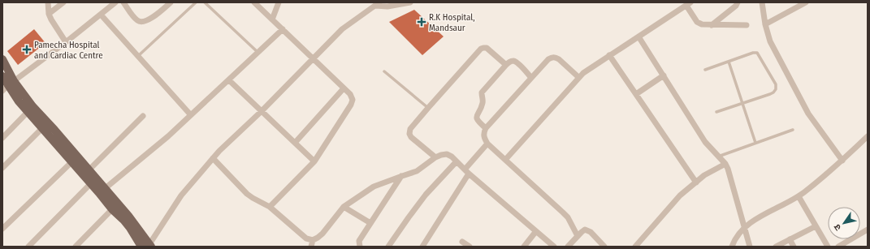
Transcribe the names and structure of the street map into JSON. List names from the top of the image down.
{
  "places": {
    "health": ["R.K Hospital, Mandsaur", "Pamecha Hospital and Cardiac Centre"]
  },
  "north": "bottom left"
}
